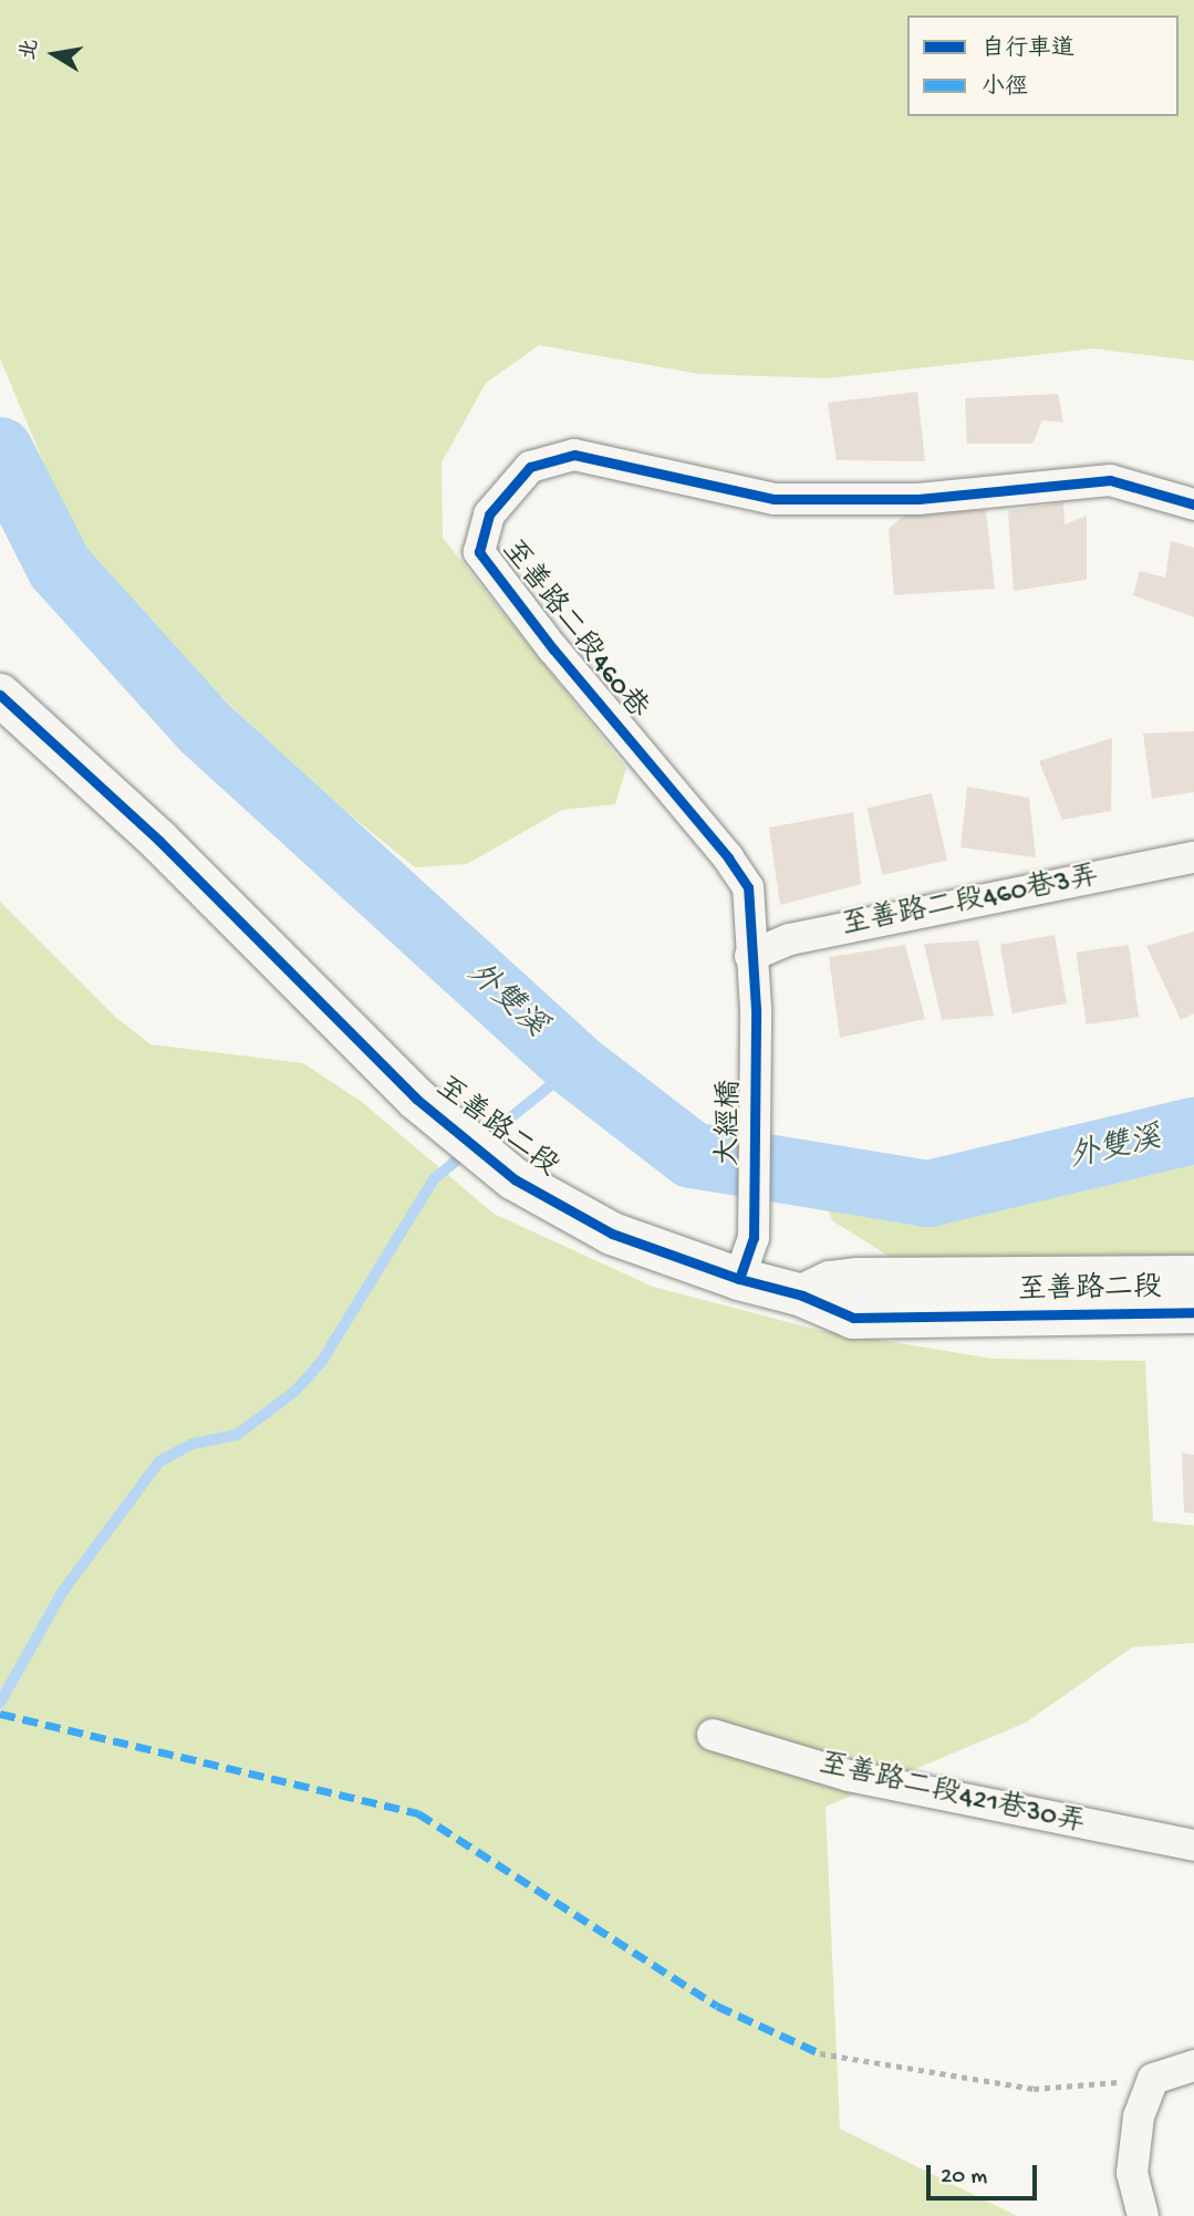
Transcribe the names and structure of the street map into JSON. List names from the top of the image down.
{
  "streets": {
    "street": [
      "至善路二段460巷",
      "至善路二段460巷3弄",
      "大經橋",
      "至善路二段",
      "至善路二段421巷30弄"
    ]
  },
  "crossings": [
    ["至善路二段460巷", "至善路二段460巷3弄"],
    ["至善路二段460巷", "大經橋"],
    ["大經橋", "至善路二段"]
  ],
  "water": ["外雙溪"],
  "legend": ["自行車道", "小徑"],
  "scale_bar": "20 m",
  "north": "left"
}
